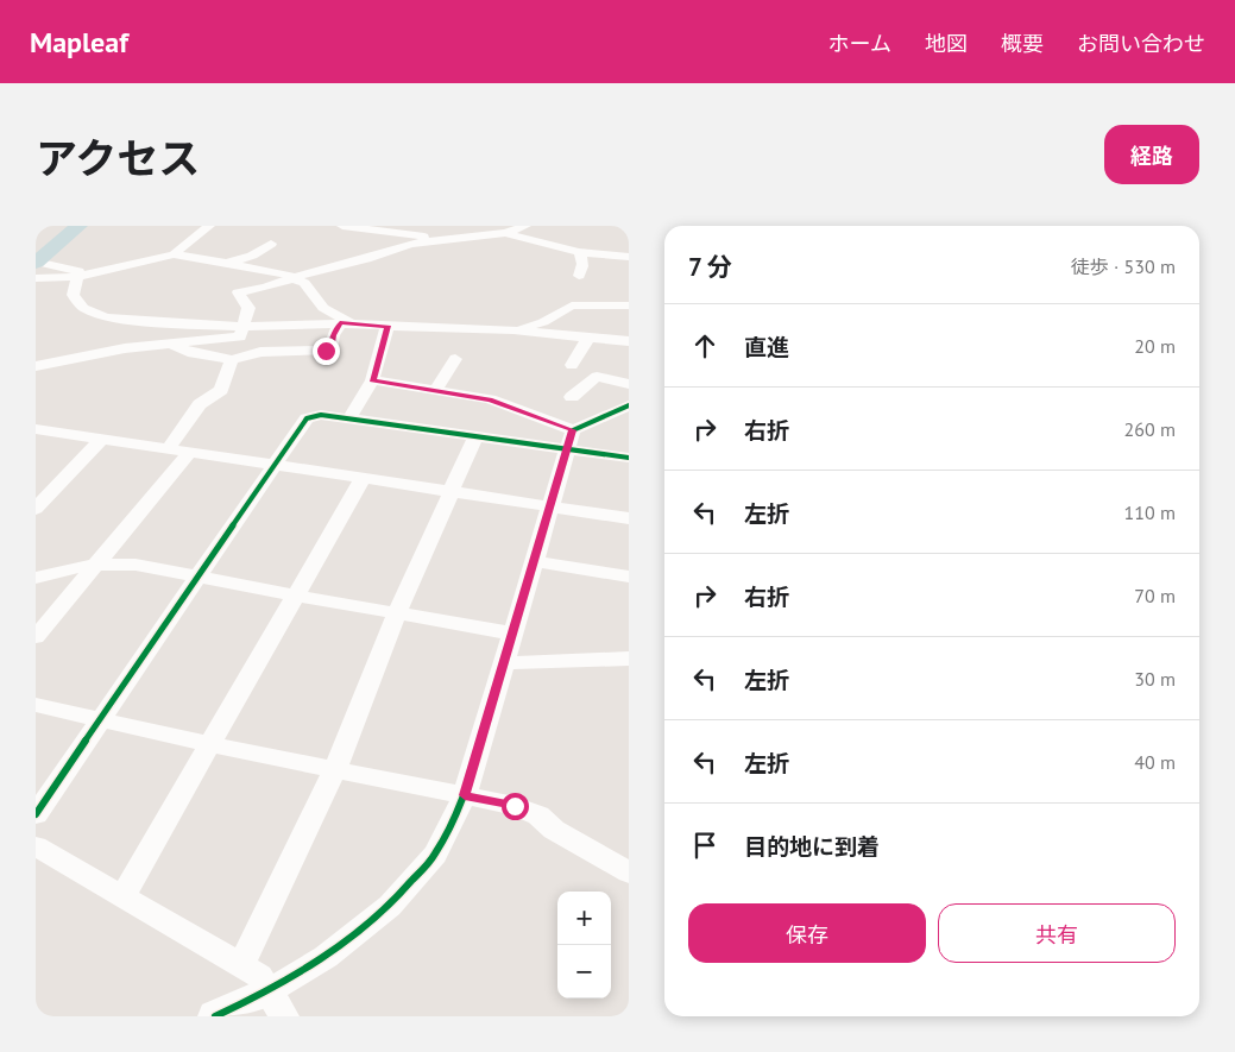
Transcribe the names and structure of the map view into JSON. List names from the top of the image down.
{
  "page": {
    "header": "Mapleaf",
    "nav": [
      "ホーム",
      "地図",
      "概要",
      "お問い合わせ"
    ],
    "title": "アクセス",
    "buttons": [
      "経路",
      ["保存", "共有"]
    ],
    "heading": ["7 分", "徒歩 · 530 m"],
    "list": [
      ["直進", "20 m"],
      ["右折", "260 m"],
      ["左折", "110 m"],
      ["右折", "70 m"],
      ["左折", "30 m"],
      ["左折", "40 m"],
      "目的地に到着"
    ],
    "map_buttons": ["+", "−"]
  }
}
